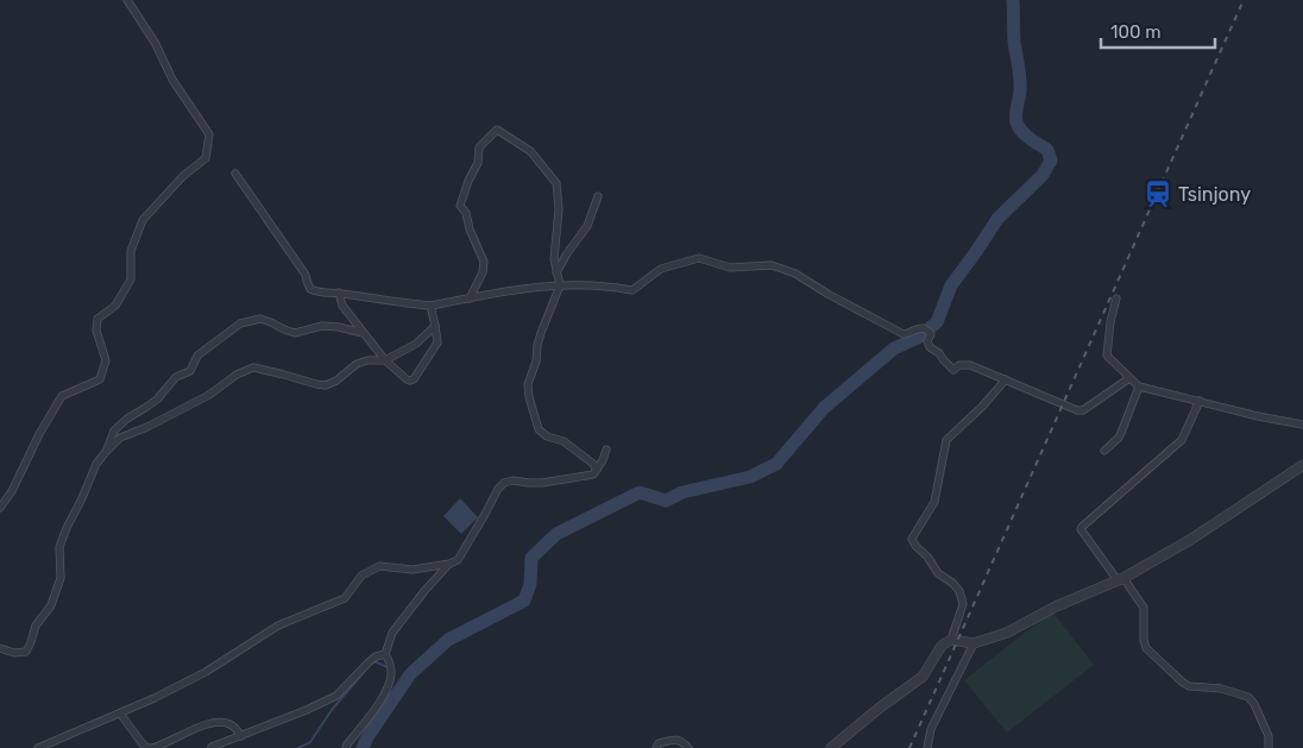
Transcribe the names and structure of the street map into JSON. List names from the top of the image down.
{
  "places": {
    "station": ["Tsinjony"]
  },
  "scale_bar": "100 m"
}
